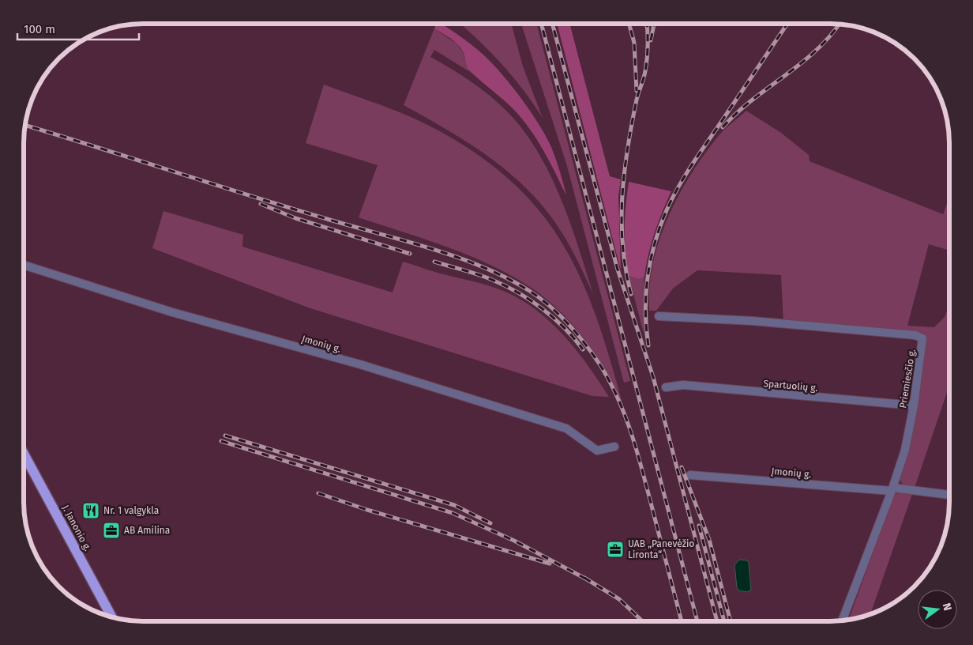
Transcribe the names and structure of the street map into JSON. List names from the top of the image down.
{
  "streets": {
    "main road": ["J. Janonio g."],
    "street": ["Įmonių g.", "Priemiesčio g.", "Spartuolių g."]
  },
  "crossings": [
    ["Įmonių g.", "Priemiesčio g."],
    ["Priemiesčio g.", "Spartuolių g."]
  ],
  "places": {
    "restaurant": ["Nr. 1 valgykla"],
    "office": ["AB Amilina", "UAB „Panevėžio Lironta“"]
  },
  "scale_bar": "100 m",
  "north": "right"
}
